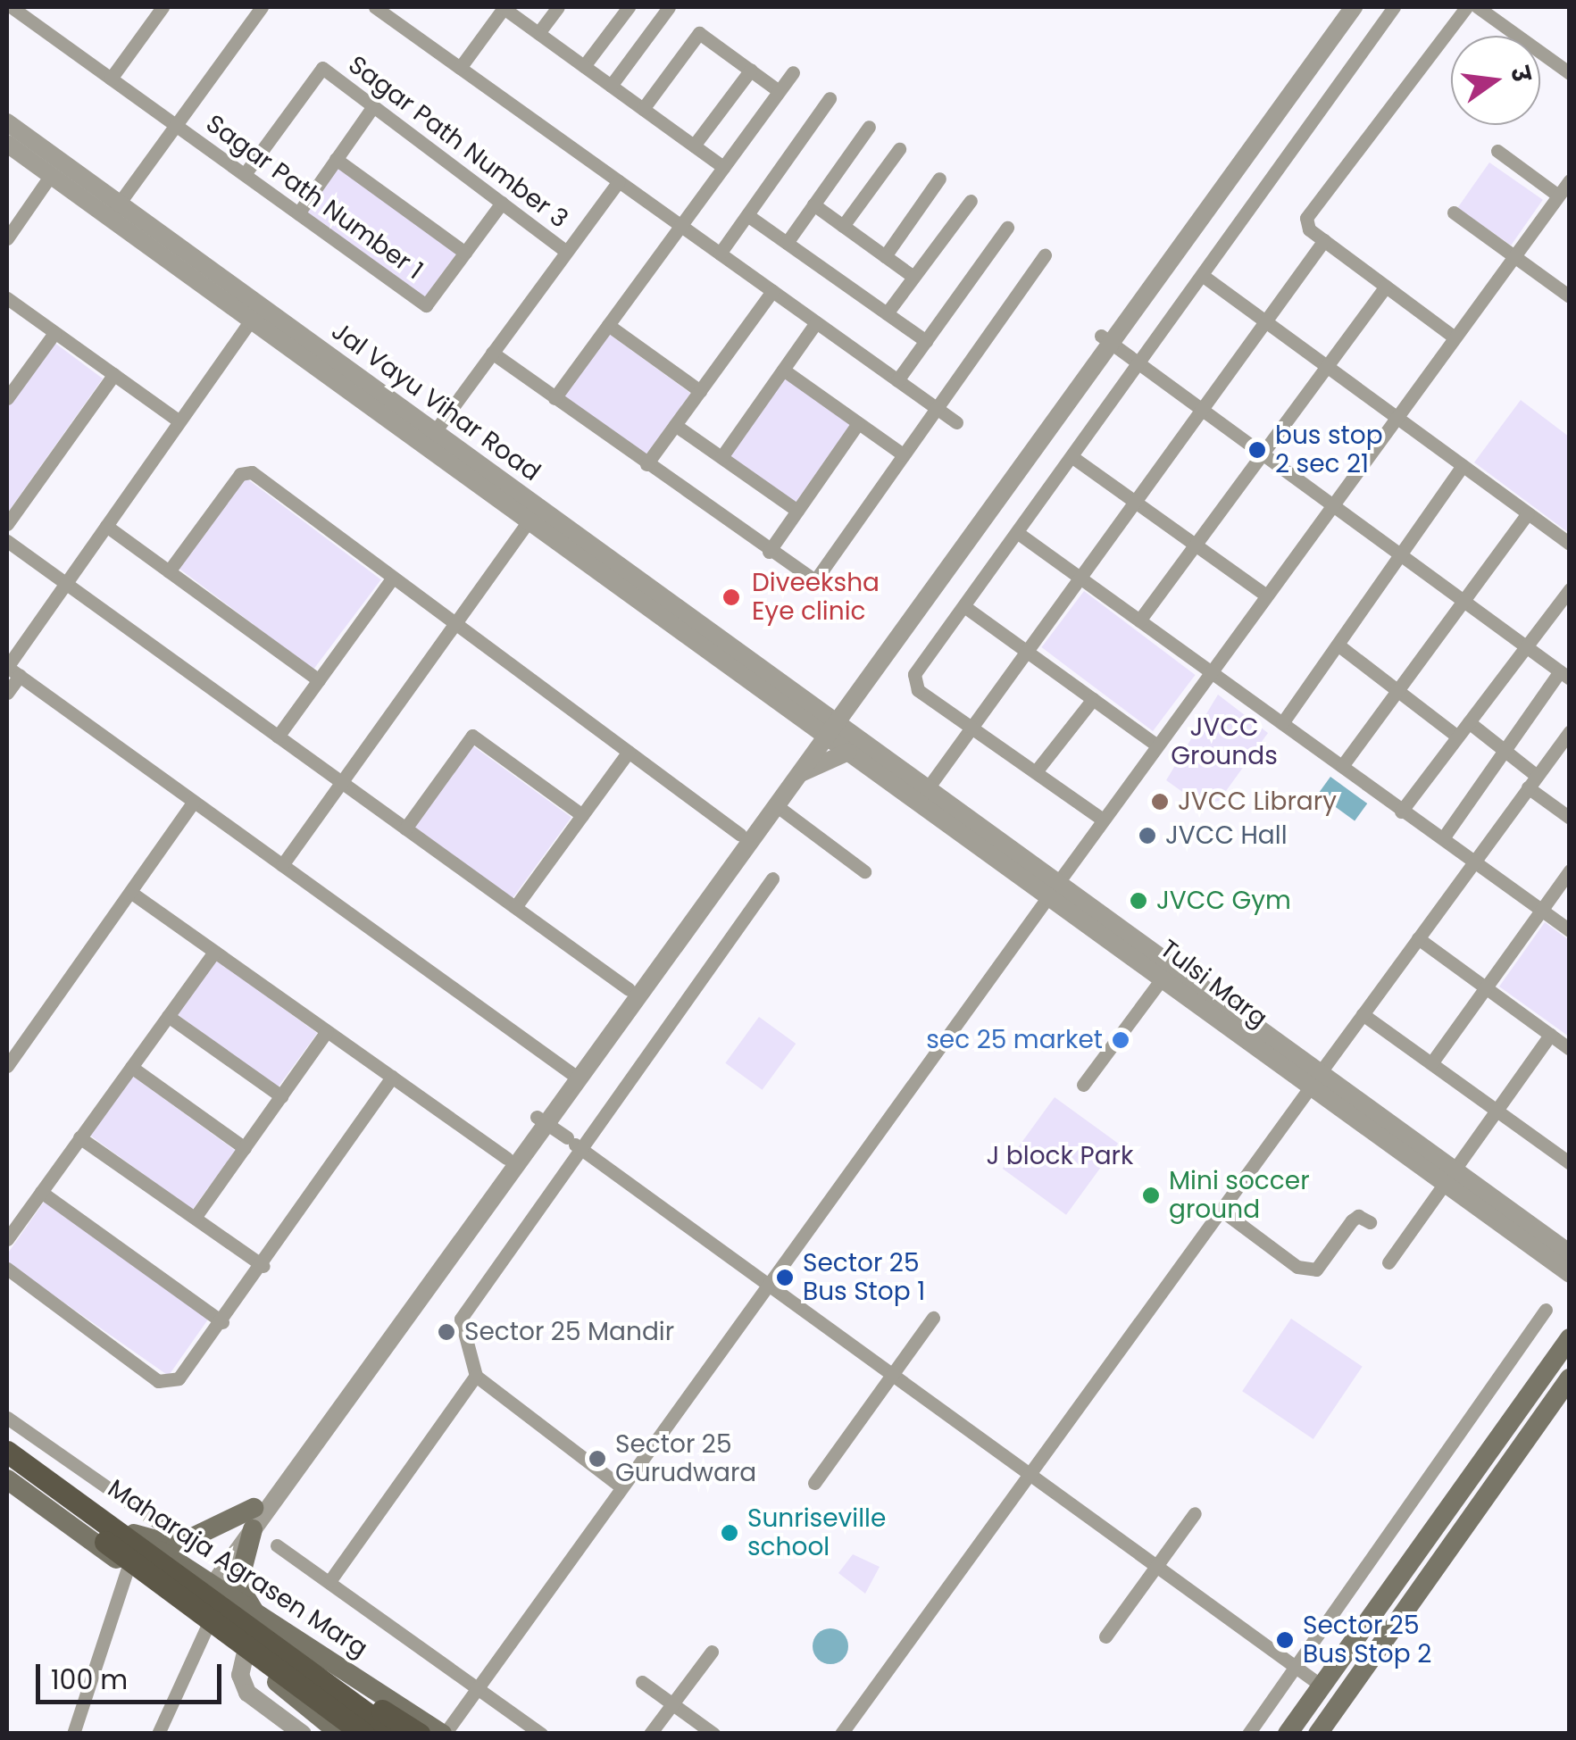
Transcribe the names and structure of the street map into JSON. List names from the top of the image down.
{
  "streets": {
    "main road": ["Maharaja Agrasen Marg"],
    "street": [
      "Sagar Path Number 3",
      "Sagar Path Number 1",
      "Jal Vayu Vihar Road",
      "Tulsi Marg"
    ]
  },
  "crossings": [
    ["Sagar Path Number 3", "Sagar Path Number 1"],
    ["Jal Vayu Vihar Road", "Tulsi Marg"]
  ],
  "parks": ["JVCC Grounds", "J block Park"],
  "places": [
    "bus stop 2 sec 21",
    "Diveeksha Eye clinic",
    "JVCC Library",
    "JVCC Hall",
    "JVCC Gym",
    "sec 25 market",
    "Mini soccer ground",
    "Sector 25 Bus Stop 1",
    "Sector 25 Mandir",
    "Sector 25 Gurudwara",
    "Sunriseville school",
    "Sector 25 Bus Stop 2"
  ],
  "scale_bar": "100 m",
  "north": "right"
}
